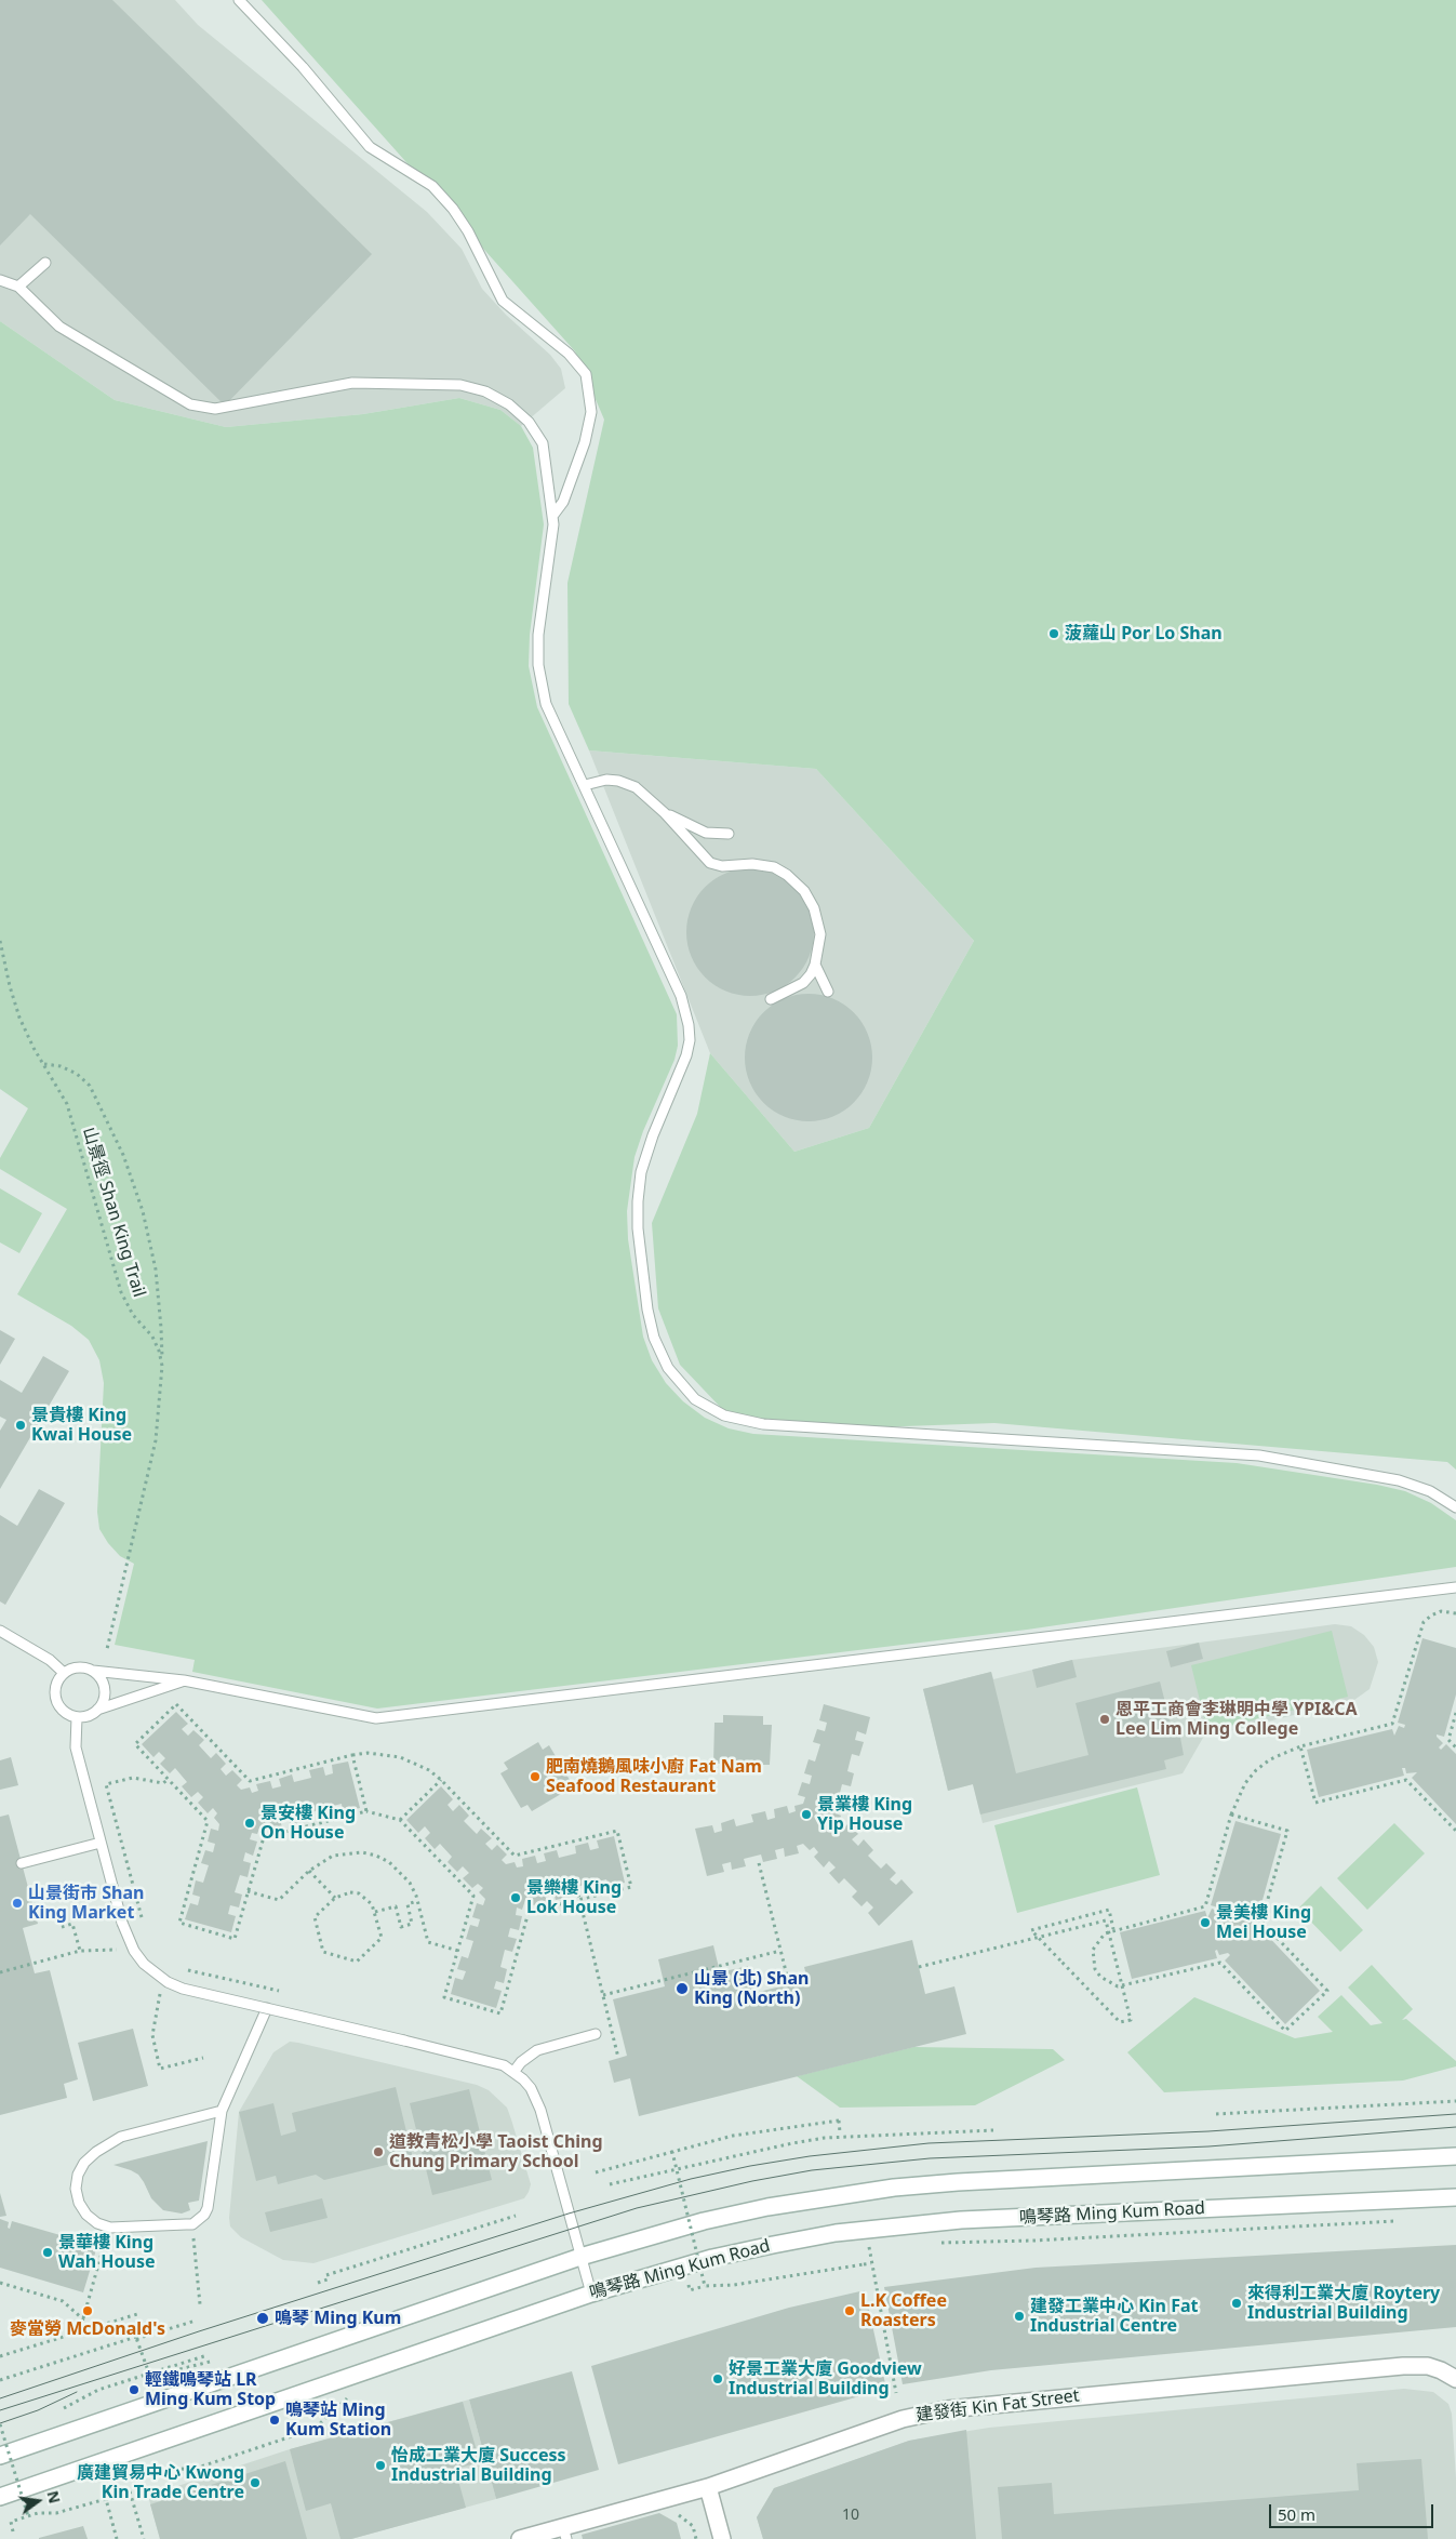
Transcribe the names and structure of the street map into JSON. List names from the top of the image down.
{
  "streets": {
    "main road": ["鳴琴路 Ming Kum Road", "建發街 Kin Fat Street"],
    "path": ["山景徑 Shan King Trail"]
  },
  "places": [
    "菠蘿山 Por Lo Shan",
    "景貴樓 King Kwai House",
    "恩平工商會李琳明中學 YPI&CA Lee Lim Ming College",
    "肥南燒鵝風味小廚 Fat Nam Seafood Restaurant",
    "景業樓 King Yip House",
    "景安樓 King On House",
    "景樂樓 King Lok House",
    "山景街市 Shan King Market",
    "景美樓 King Mei House",
    "山景 (北) Shan King (North)",
    "道教青松小學 Taoist Ching Chung Primary School",
    "景華樓 King Wah House",
    "來得利工業大廈 Roytery Industrial Building",
    "麥當勞 McDonald's",
    "L.K Coffee Roasters",
    "建發工業中心 Kin Fat Industrial Centre",
    "鳴琴 Ming Kum",
    "好景工業大廈 Goodview Industrial Building",
    "輕鐵鳴琴站 LR Ming Kum Stop",
    "鳴琴站 Ming Kum Station",
    "怡成工業大廈 Success Industrial Building",
    "廣建貿易中心 Kwong Kin Trade Centre"
  ],
  "house_numbers": ["10"],
  "scale_bar": "50 m",
  "north": "right"
}
